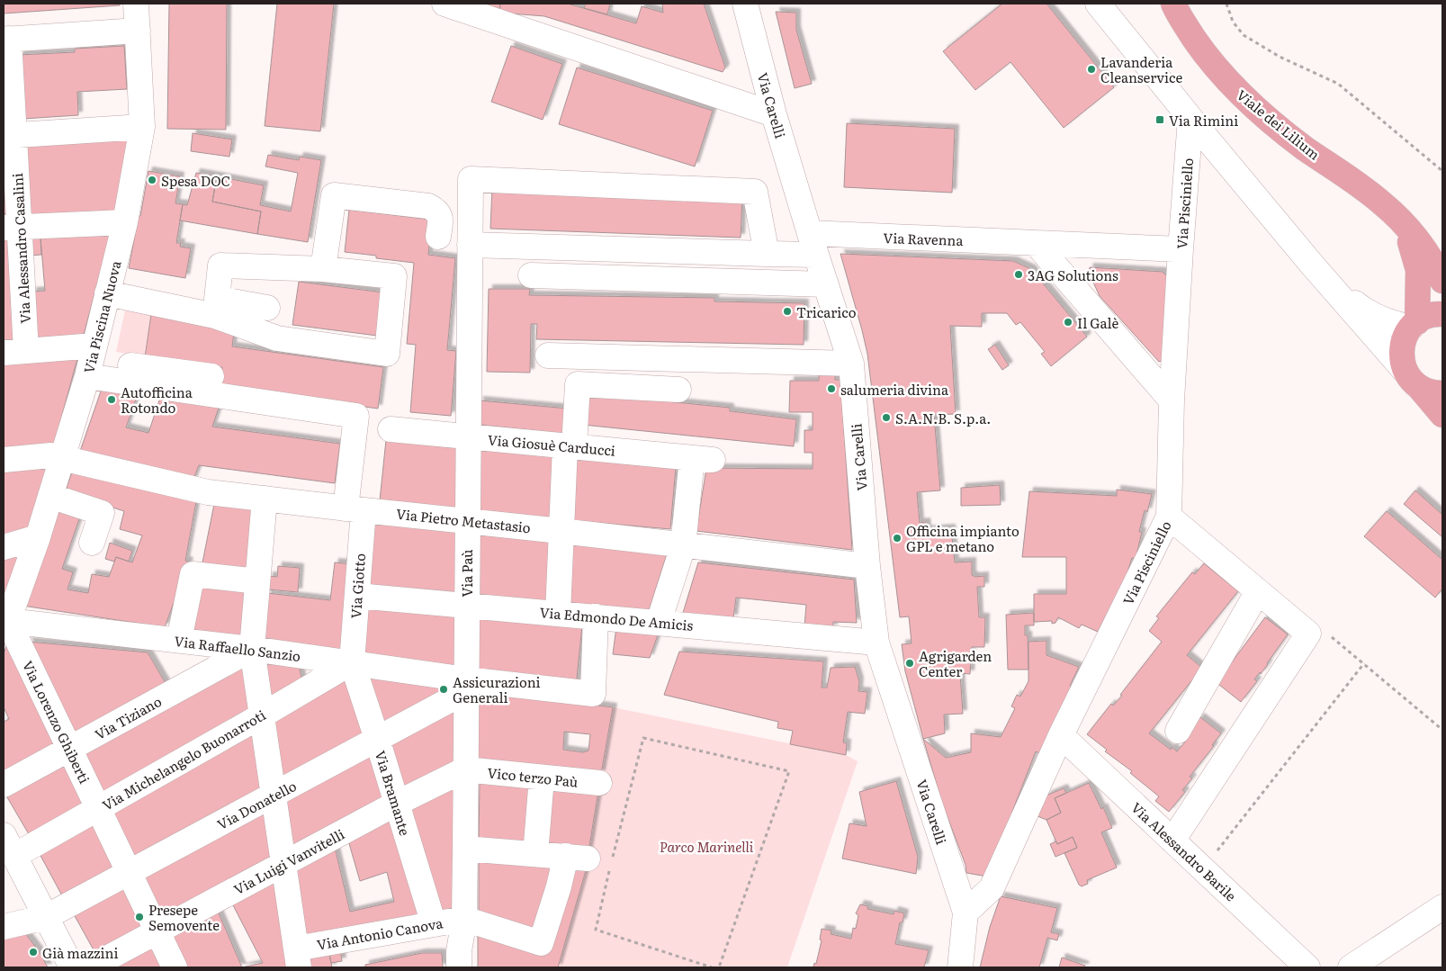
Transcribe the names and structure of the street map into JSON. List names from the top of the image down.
{
  "streets": {
    "main road": ["Viale dei Lilium"],
    "street": [
      "Via Carelli",
      "Via Pisciniello",
      "Via Ravenna",
      "Via Alessandro Casalini",
      "Via Piscina Nuova",
      "Via Giosuè Carducci",
      "Via Pietro Metastasio",
      "Via Paù",
      "Via Giotto",
      "Via Edmondo De Amicis",
      "Via Raffaello Sanzio",
      "Via Tiziano",
      "Via Lorenzo Ghiberti",
      "Via Michelangelo Buonarroti",
      "Vico terzo Paù",
      "Via Bramante",
      "Via Donatello",
      "Via Alessandro Barile",
      "Via Luigi Vanvitelli",
      "Via Antonio Canova"
    ]
  },
  "crossings": [
    ["Via Carelli", "Via Pisciniello"],
    ["Via Carelli", "Via Ravenna"],
    ["Via Carelli", "Via Pietro Metastasio"],
    ["Via Carelli", "Via Edmondo De Amicis"],
    ["Via Pisciniello", "Via Ravenna"],
    ["Via Pisciniello", "Via Alessandro Barile"],
    ["Via Ravenna", "Via Paù"],
    ["Via Piscina Nuova", "Via Pietro Metastasio"],
    ["Via Piscina Nuova", "Via Giotto"],
    ["Via Piscina Nuova", "Via Raffaello Sanzio"],
    ["Via Piscina Nuova", "Via Lorenzo Ghiberti"],
    ["Via Giosuè Carducci", "Via Pietro Metastasio"],
    ["Via Giosuè Carducci", "Via Paù"],
    ["Via Pietro Metastasio", "Via Paù"],
    ["Via Pietro Metastasio", "Via Giotto"],
    ["Via Paù", "Via Edmondo De Amicis"],
    ["Via Paù", "Via Raffaello Sanzio"],
    ["Via Paù", "Vico terzo Paù"],
    ["Via Paù", "Via Donatello"],
    ["Via Paù", "Via Luigi Vanvitelli"],
    ["Via Paù", "Via Antonio Canova"],
    ["Via Giotto", "Via Edmondo De Amicis"],
    ["Via Giotto", "Via Raffaello Sanzio"],
    ["Via Giotto", "Via Michelangelo Buonarroti"],
    ["Via Giotto", "Via Bramante"],
    ["Via Edmondo De Amicis", "Via Raffaello Sanzio"],
    ["Via Raffaello Sanzio", "Via Tiziano"],
    ["Via Raffaello Sanzio", "Via Lorenzo Ghiberti"],
    ["Via Raffaello Sanzio", "Via Michelangelo Buonarroti"],
    ["Via Raffaello Sanzio", "Via Bramante"],
    ["Via Raffaello Sanzio", "Via Donatello"],
    ["Via Tiziano", "Via Lorenzo Ghiberti"],
    ["Via Lorenzo Ghiberti", "Via Michelangelo Buonarroti"],
    ["Via Lorenzo Ghiberti", "Via Donatello"],
    ["Via Lorenzo Ghiberti", "Via Luigi Vanvitelli"],
    ["Via Michelangelo Buonarroti", "Via Bramante"],
    ["Vico terzo Paù", "Via Luigi Vanvitelli"],
    ["Via Bramante", "Via Donatello"],
    ["Via Bramante", "Via Luigi Vanvitelli"],
    ["Via Bramante", "Via Antonio Canova"]
  ],
  "parks": ["Parco Marinelli"],
  "places": {
    "other": [
      "Lavanderia Cleanservice",
      "Spesa DOC",
      "3AG Solutions",
      "Tricarico",
      "Il Galè",
      "salumeria divina",
      "Autofficina Rotondo",
      "S.A.N.B. S.p.a.",
      "Officina impianto GPL e metano",
      "Agrigarden Center",
      "Assicurazioni Generali",
      "Presepe Semovente",
      "Già mazzini"
    ],
    "transit": ["Via Rimini"]
  }
}
